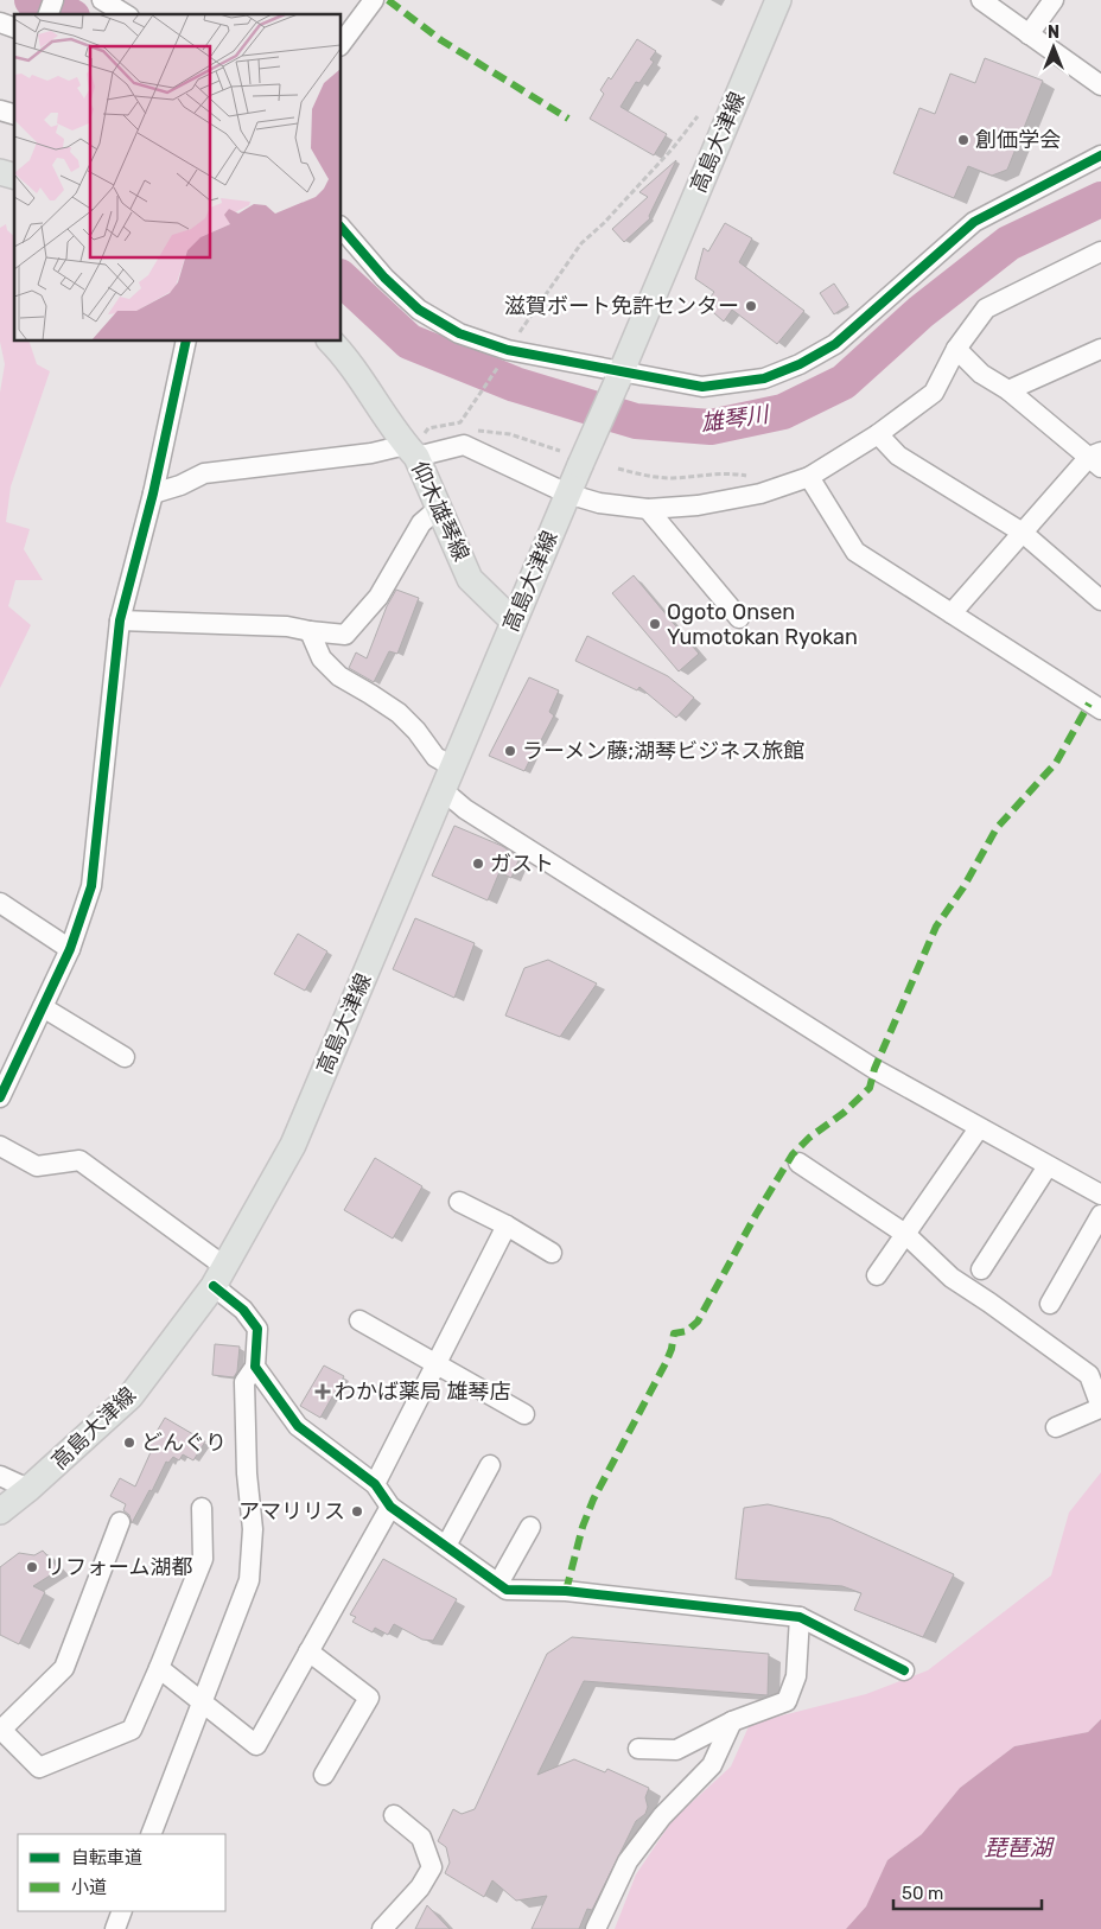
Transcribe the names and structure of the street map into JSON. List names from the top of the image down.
{
  "streets": {
    "main road": ["高島大津線", "仰木雄琴線"]
  },
  "crossings": [
    ["高島大津線", "仰木雄琴線"]
  ],
  "water": ["雄琴川", "琵琶湖"],
  "places": {
    "other": [
      "創価学会",
      "滋賀ボート免許センター",
      "Ogoto Onsen Yumotokan Ryokan",
      "ラーメン藤;湖琴ビジネス旅館",
      "ガスト",
      "どんぐり",
      "アマリリス",
      "リフォーム湖都"
    ],
    "health": ["わかば薬局 雄琴店"]
  },
  "legend": ["自転車道", "小道"],
  "scale_bar": "50 m",
  "north": "top"
}
